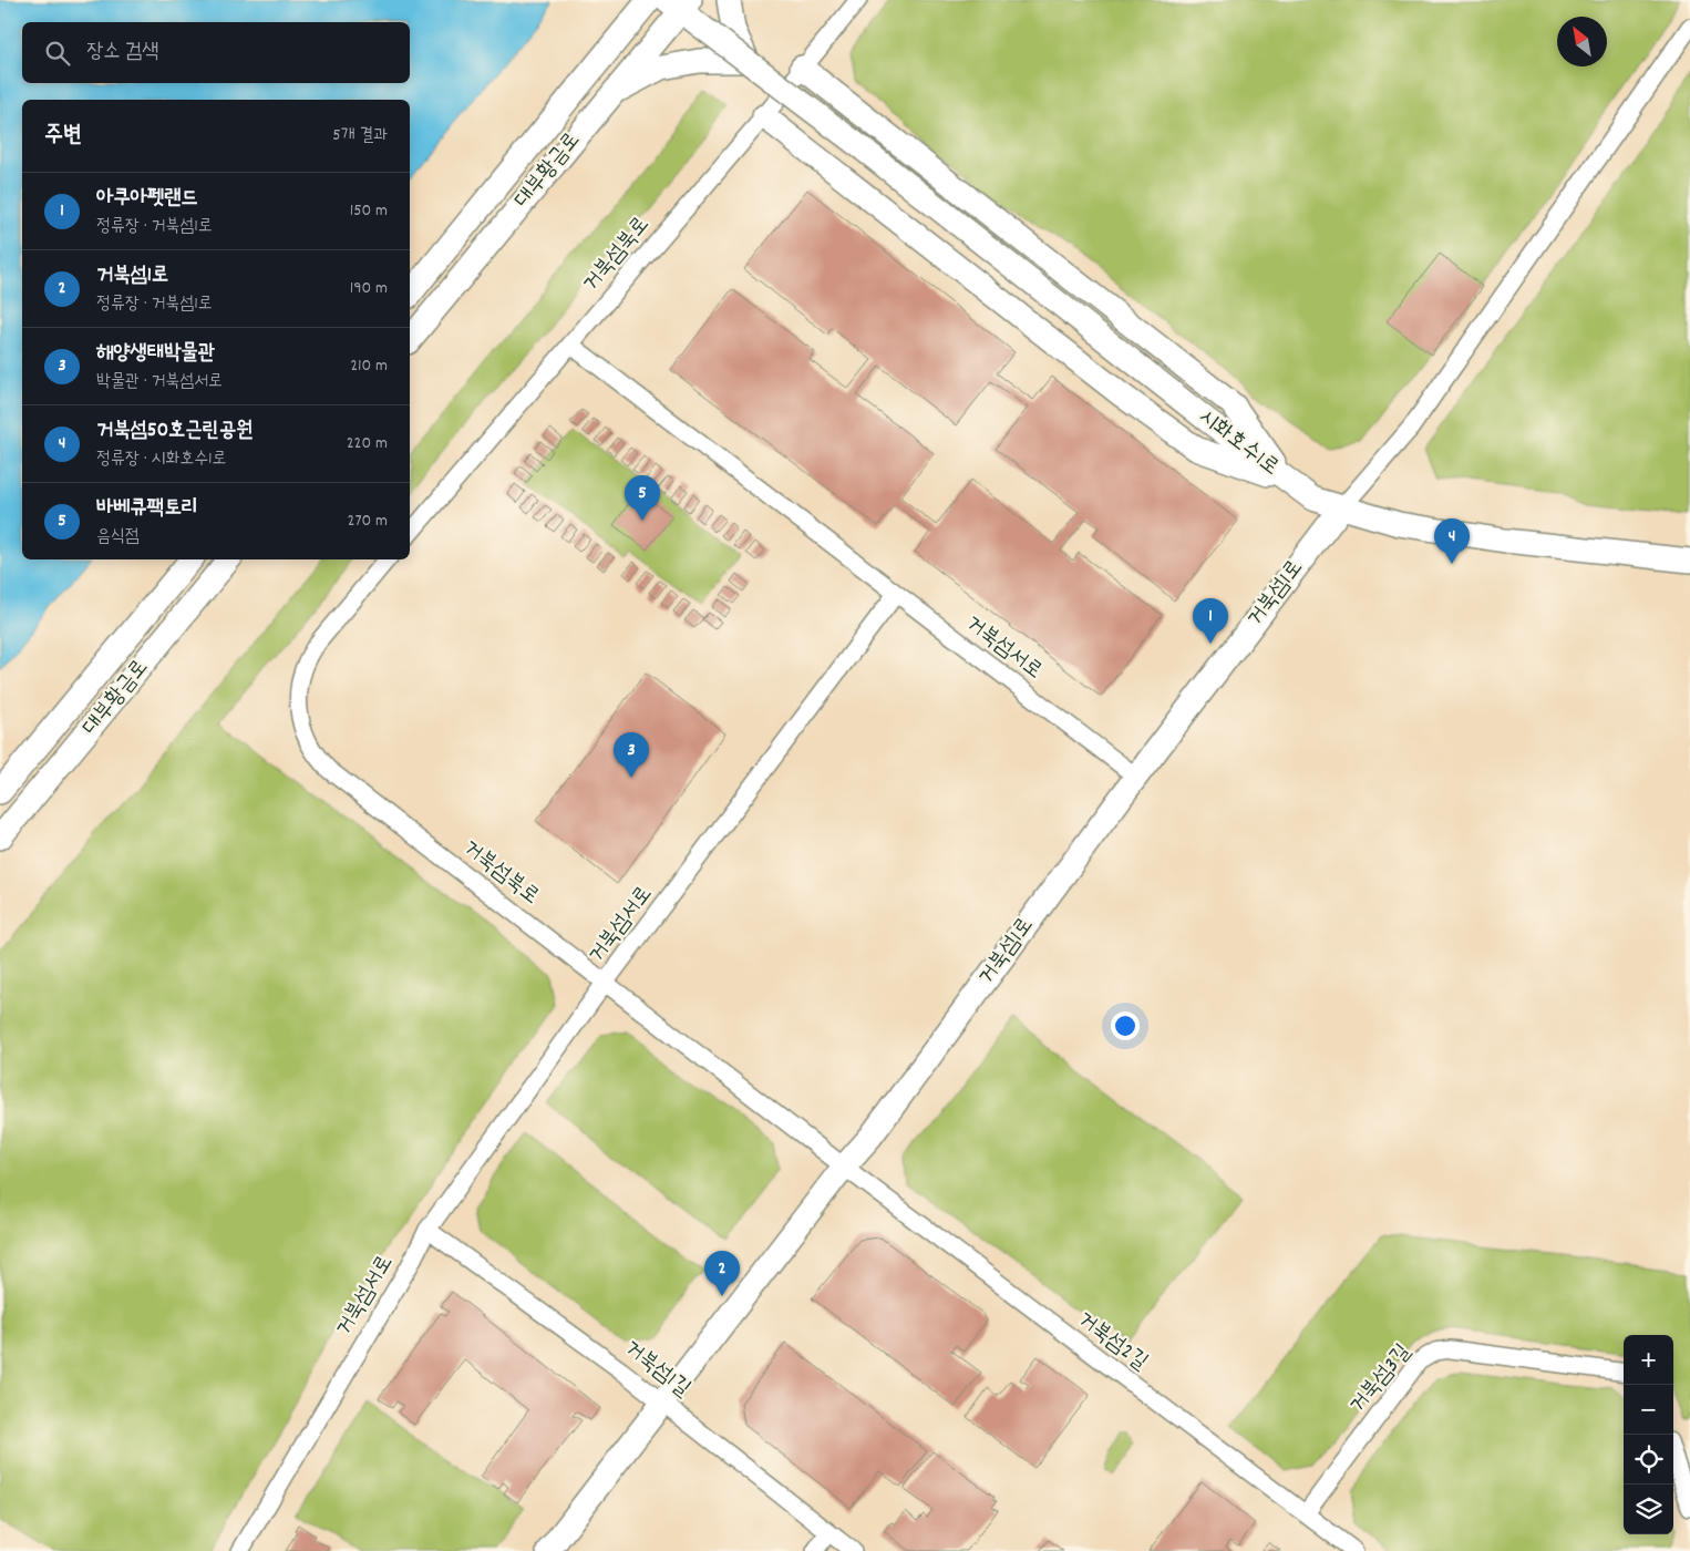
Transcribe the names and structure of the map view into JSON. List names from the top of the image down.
{
  "streets": {
    "main road": ["대부황금로", "시화호수1로", "거북섬1로"],
    "street": [
      "거북섬북로",
      "거북섬서로",
      "거북섬2길",
      "거북섬1길",
      "거북섬3길"
    ]
  },
  "crossings": [
    ["대부황금로", "시화호수1로"],
    ["거북섬북로", "거북섬1로"],
    ["거북섬북로", "거북섬서로"],
    ["거북섬북로", "거북섬2길"],
    ["시화호수1로", "거북섬1로"],
    ["거북섬1로", "거북섬서로"],
    ["거북섬1로", "거북섬2길"],
    ["거북섬1로", "거북섬1길"],
    ["거북섬서로", "거북섬1길"],
    ["거북섬2길", "거북섬3길"]
  ],
  "north": "top left",
  "page": {
    "search": "장소 검색",
    "heading": ["주변", "5개 결과"],
    "list": [
      {
        "mark": "1",
        "name": "아쿠아펫랜드",
        "note": "정류장 · 거북섬1로",
        "value": "150 m"
      },
      {
        "mark": "2",
        "name": "거북섬1로",
        "note": "정류장 · 거북섬1로",
        "value": "190 m"
      },
      {
        "mark": "3",
        "name": "해양생태박물관",
        "note": "박물관 · 거북섬서로",
        "value": "210 m"
      },
      {
        "mark": "4",
        "name": "거북섬50호근린공원",
        "note": "정류장 · 시화호수1로",
        "value": "220 m"
      },
      {
        "mark": "5",
        "name": "바베큐팩토리",
        "note": "음식점",
        "value": "270 m"
      }
    ],
    "pins": [
      "5",
      "4",
      "1",
      "3",
      "2"
    ],
    "map_buttons": ["+", "−"]
  }
}
